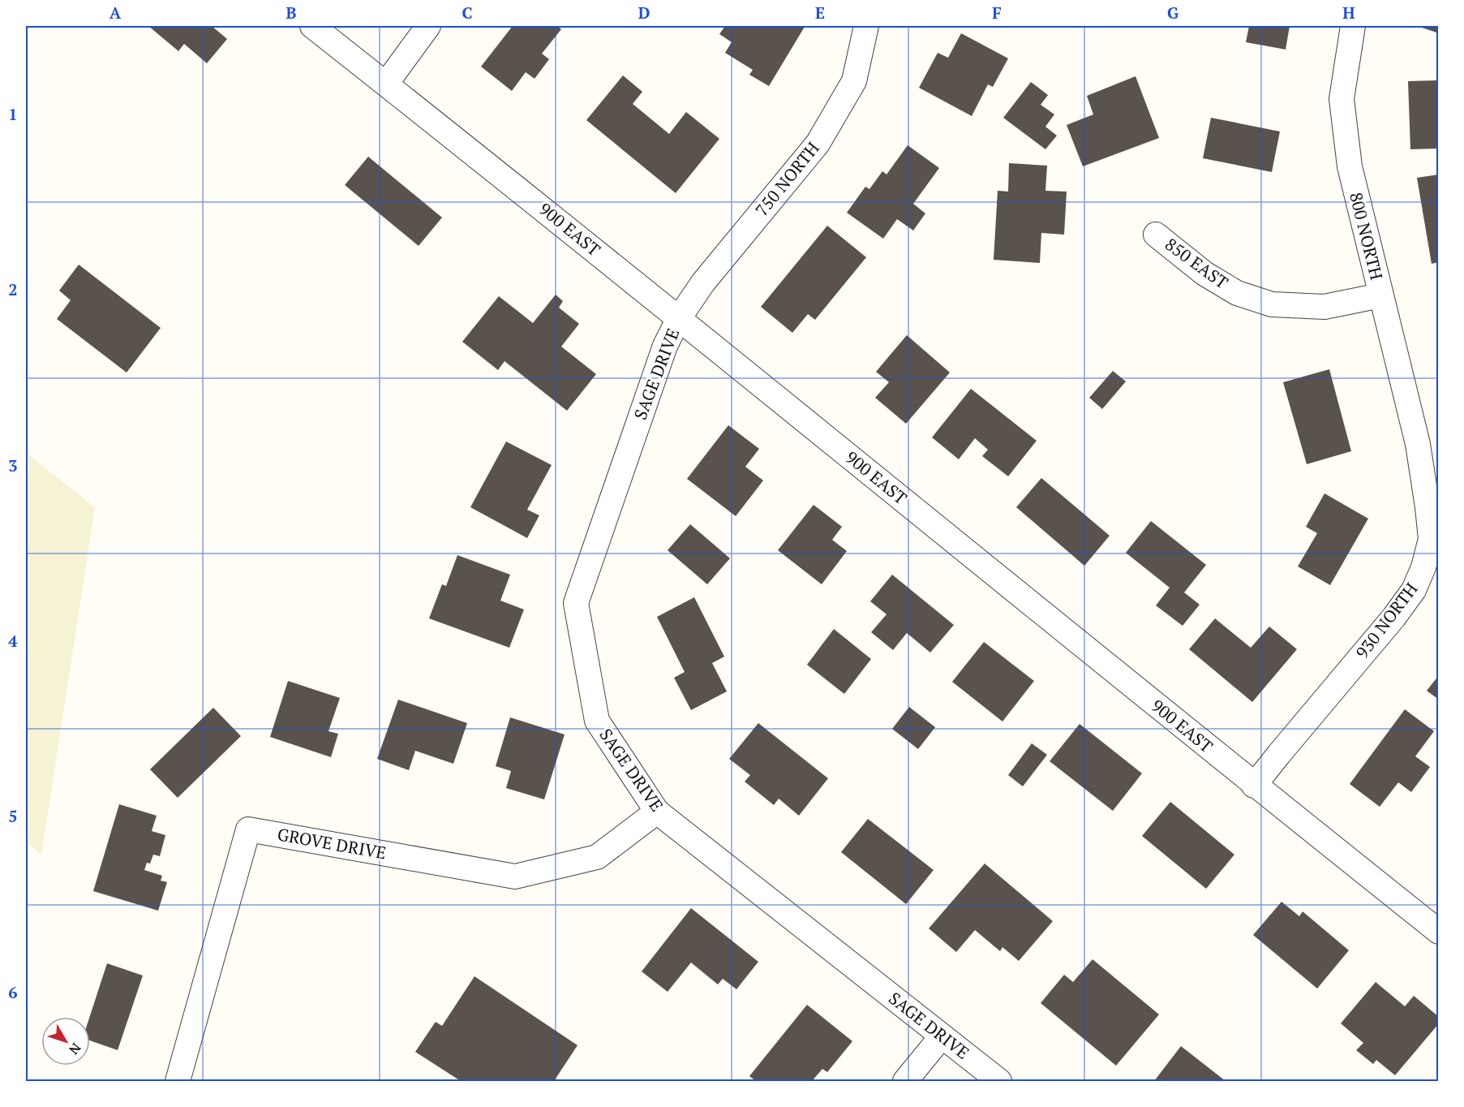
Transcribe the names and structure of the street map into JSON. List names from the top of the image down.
{
  "streets": {
    "street": [
      "750 NORTH",
      "900 EAST",
      "800 NORTH",
      "850 EAST",
      "SAGE DRIVE",
      "930 NORTH",
      "GROVE DRIVE"
    ]
  },
  "crossings": [
    ["750 NORTH", "900 EAST"],
    ["750 NORTH", "SAGE DRIVE"],
    ["900 EAST", "SAGE DRIVE"],
    ["900 EAST", "930 NORTH"],
    ["800 NORTH", "850 EAST"],
    ["800 NORTH", "930 NORTH"],
    ["SAGE DRIVE", "GROVE DRIVE"]
  ],
  "north": "bottom right",
  "grid": {
    "columns": [
      "A",
      "B",
      "C",
      "D",
      "E",
      "F",
      "G",
      "H"
    ],
    "rows": [
      "1",
      "2",
      "3",
      "4",
      "5",
      "6"
    ]
  }
}
